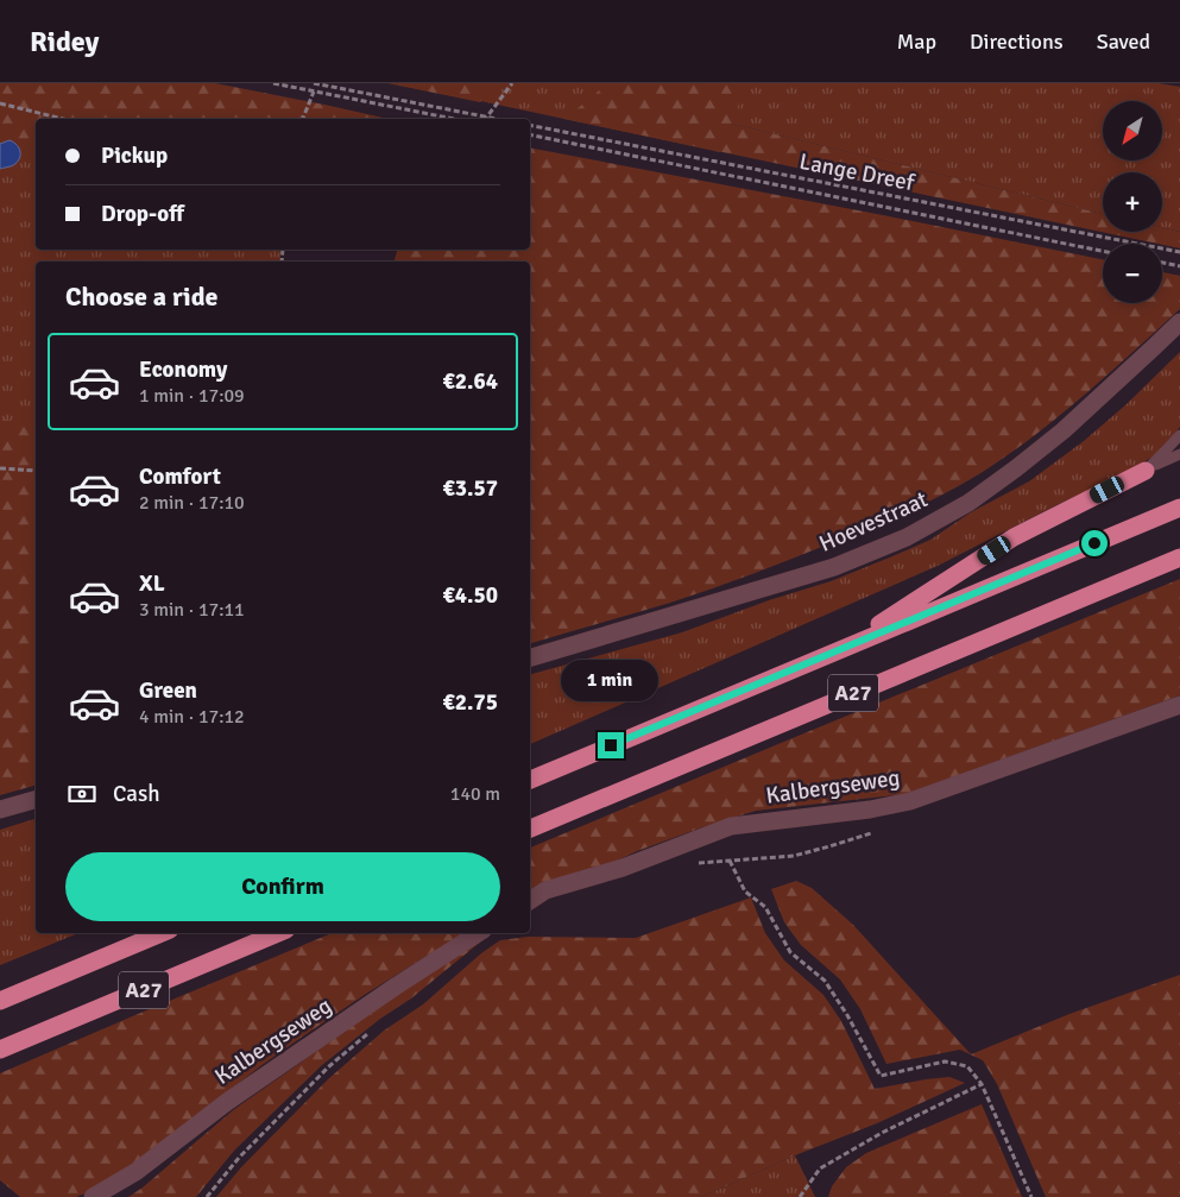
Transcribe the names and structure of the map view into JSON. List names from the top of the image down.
{
  "streets": {
    "highway": ["A27"],
    "street": ["Hoevestraat", "Kalbergseweg"],
    "path": ["Lange Dreef"]
  },
  "north": "bottom left",
  "page": {
    "header": "Ridey",
    "nav": ["Map", "Directions", "Saved"],
    "map_buttons": ["+", "−"],
    "banner": ["Pickup", "Drop-off"],
    "heading": "Choose a ride",
    "list": [
      {
        "name": "Economy",
        "note": "1 min · 17:09",
        "value": "€2.64"
      },
      {
        "name": "Comfort",
        "note": "2 min · 17:10",
        "value": "€3.57"
      },
      {
        "name": "XL",
        "note": "3 min · 17:11",
        "value": "€4.50"
      },
      {
        "name": "Green",
        "note": "4 min · 17:12",
        "value": "€2.75"
      }
    ],
    "bubble": "1 min",
    "pay": ["Cash", "140 m"],
    "buttons": "Confirm"
  }
}
